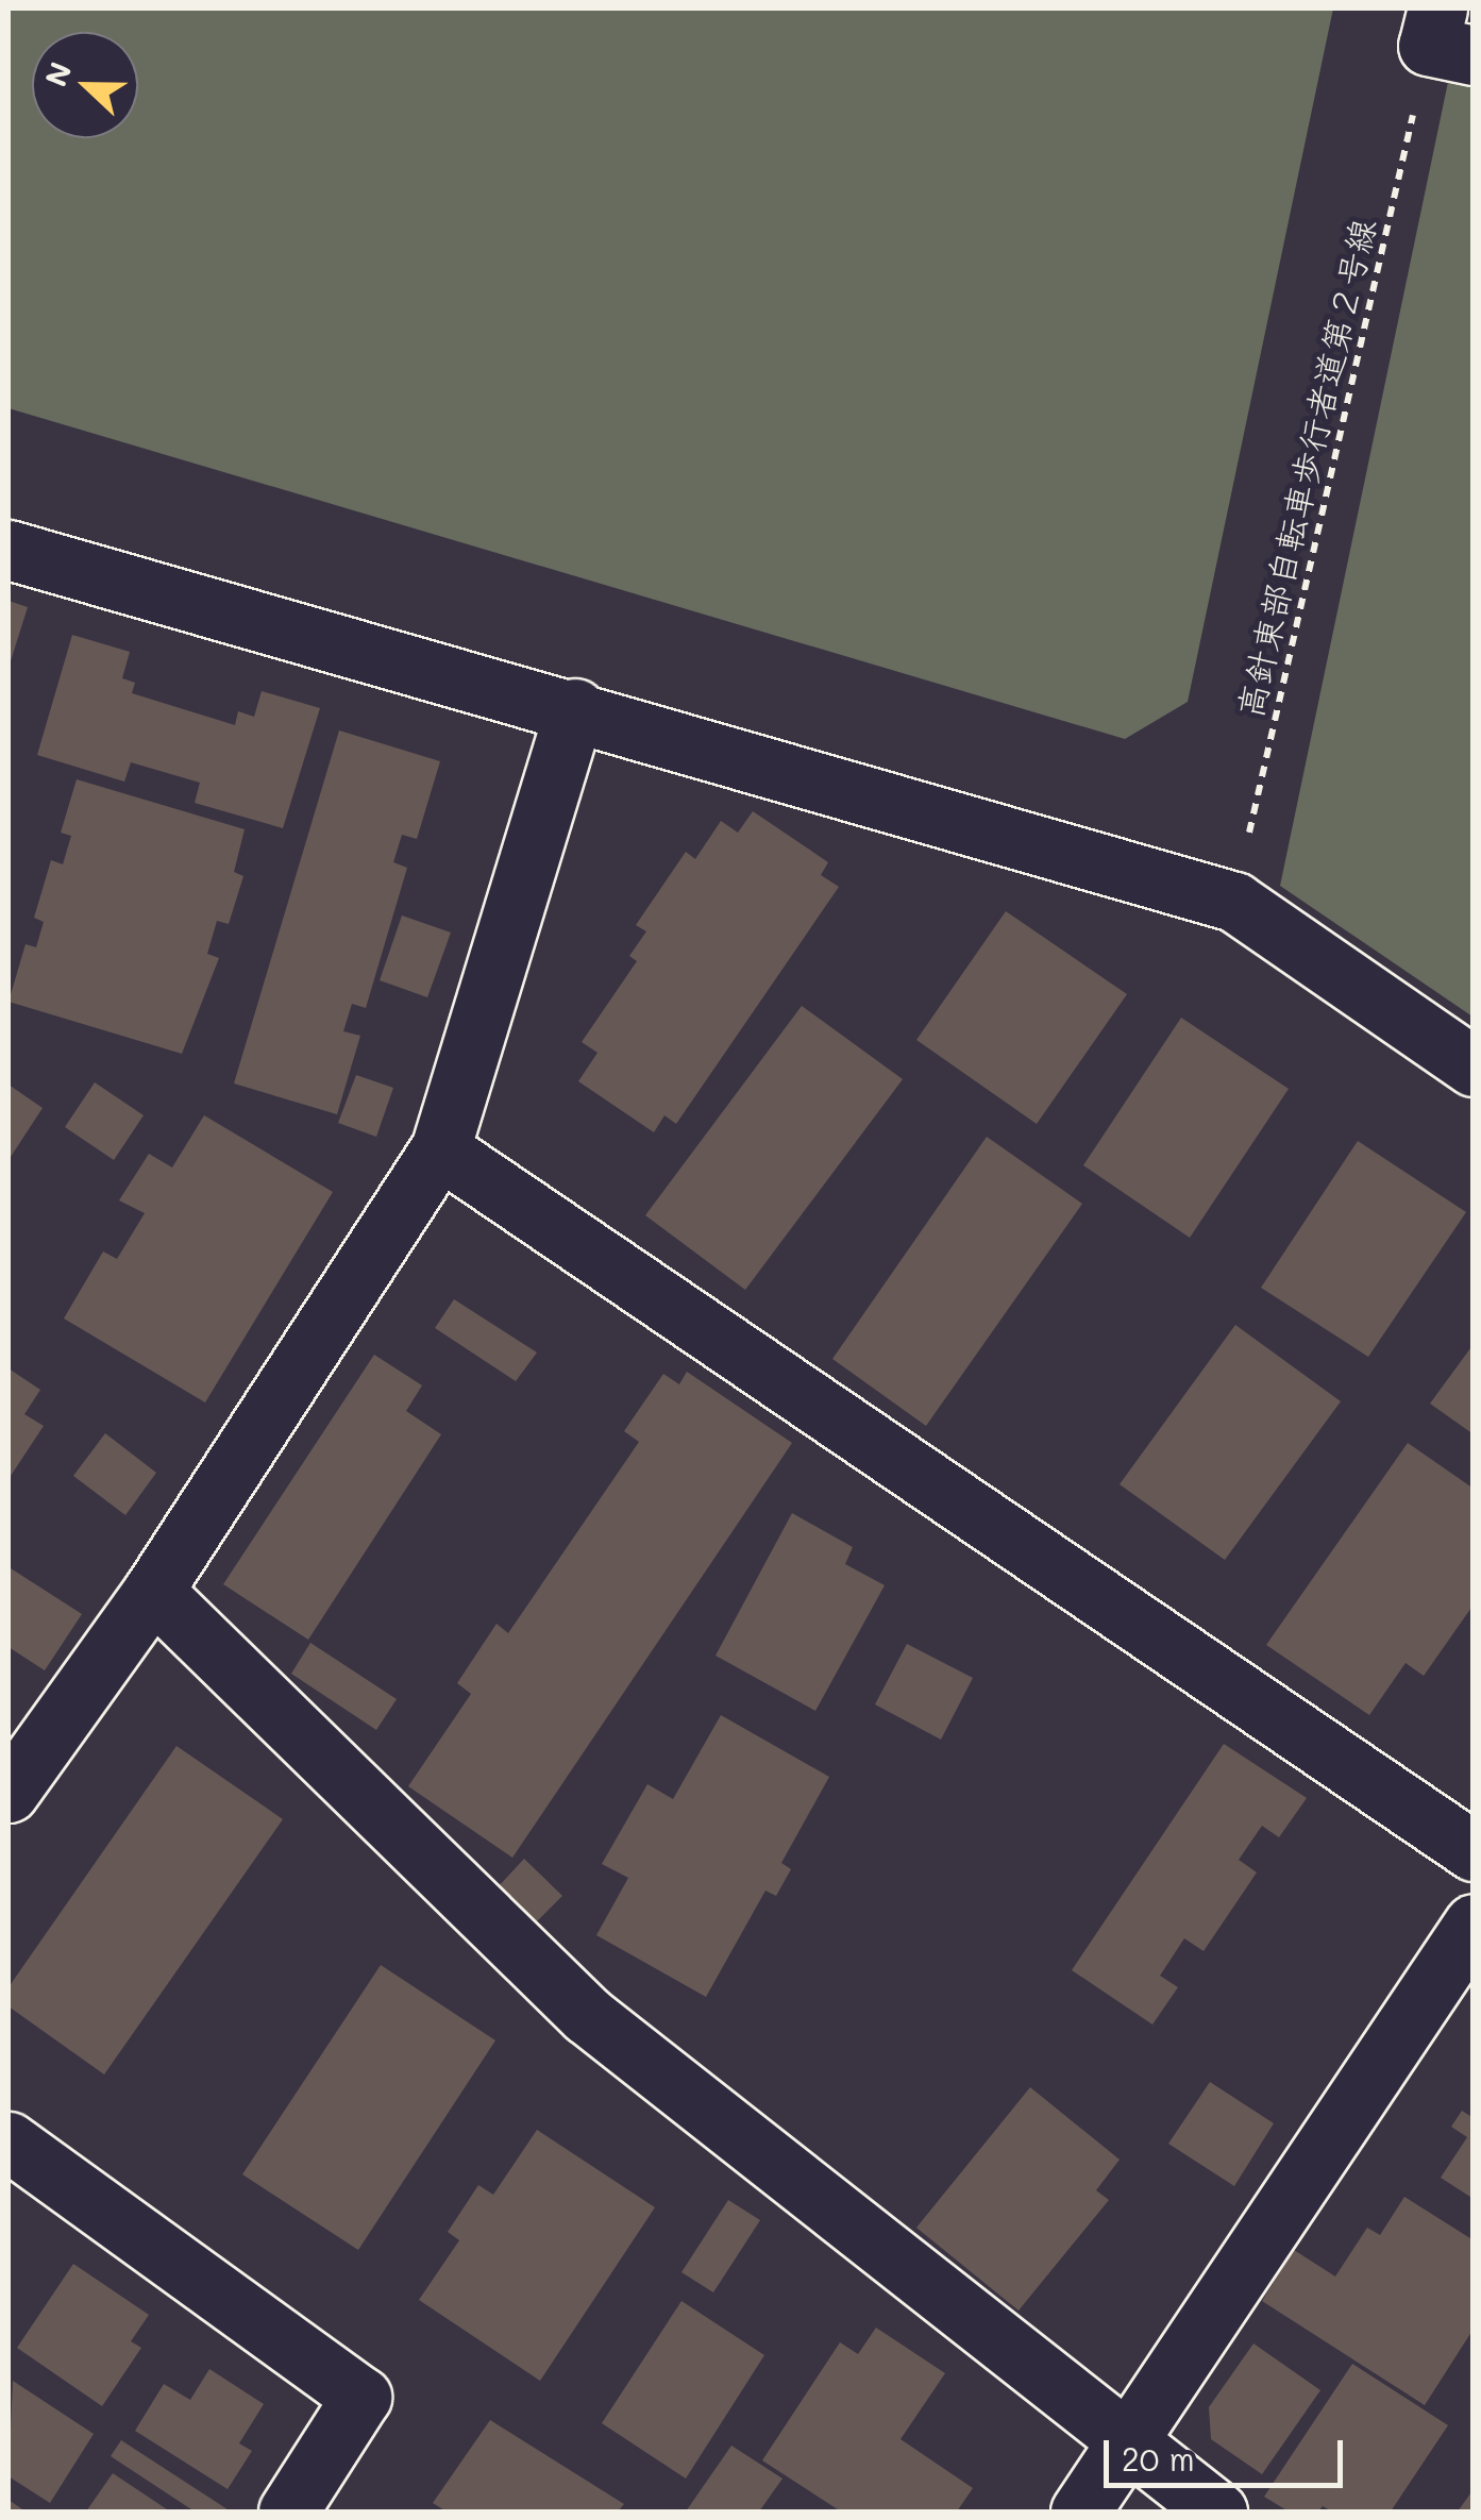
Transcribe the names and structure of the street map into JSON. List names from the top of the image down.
{
  "streets": {
    "path": ["高針東部自転車歩行者道第２号線"]
  },
  "scale_bar": "20 m",
  "north": "left"
}
